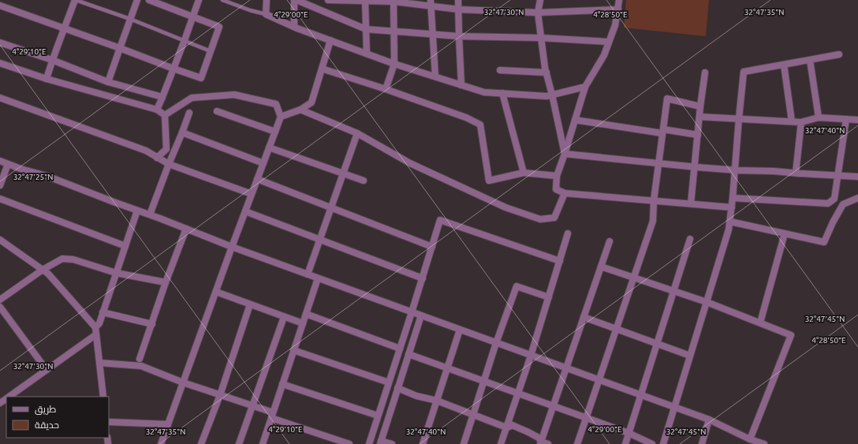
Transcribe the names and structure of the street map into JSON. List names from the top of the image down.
{
  "legend": ["طريق", "حديقة"],
  "coordinates": [
    "32°47'30\"N",
    "32°47'35\"N",
    "4°29'00\"E",
    "4°28'50\"E",
    "4°29'10\"E",
    "32°47'40\"N",
    "32°47'25\"N",
    "32°47'45\"N"
  ]
}
